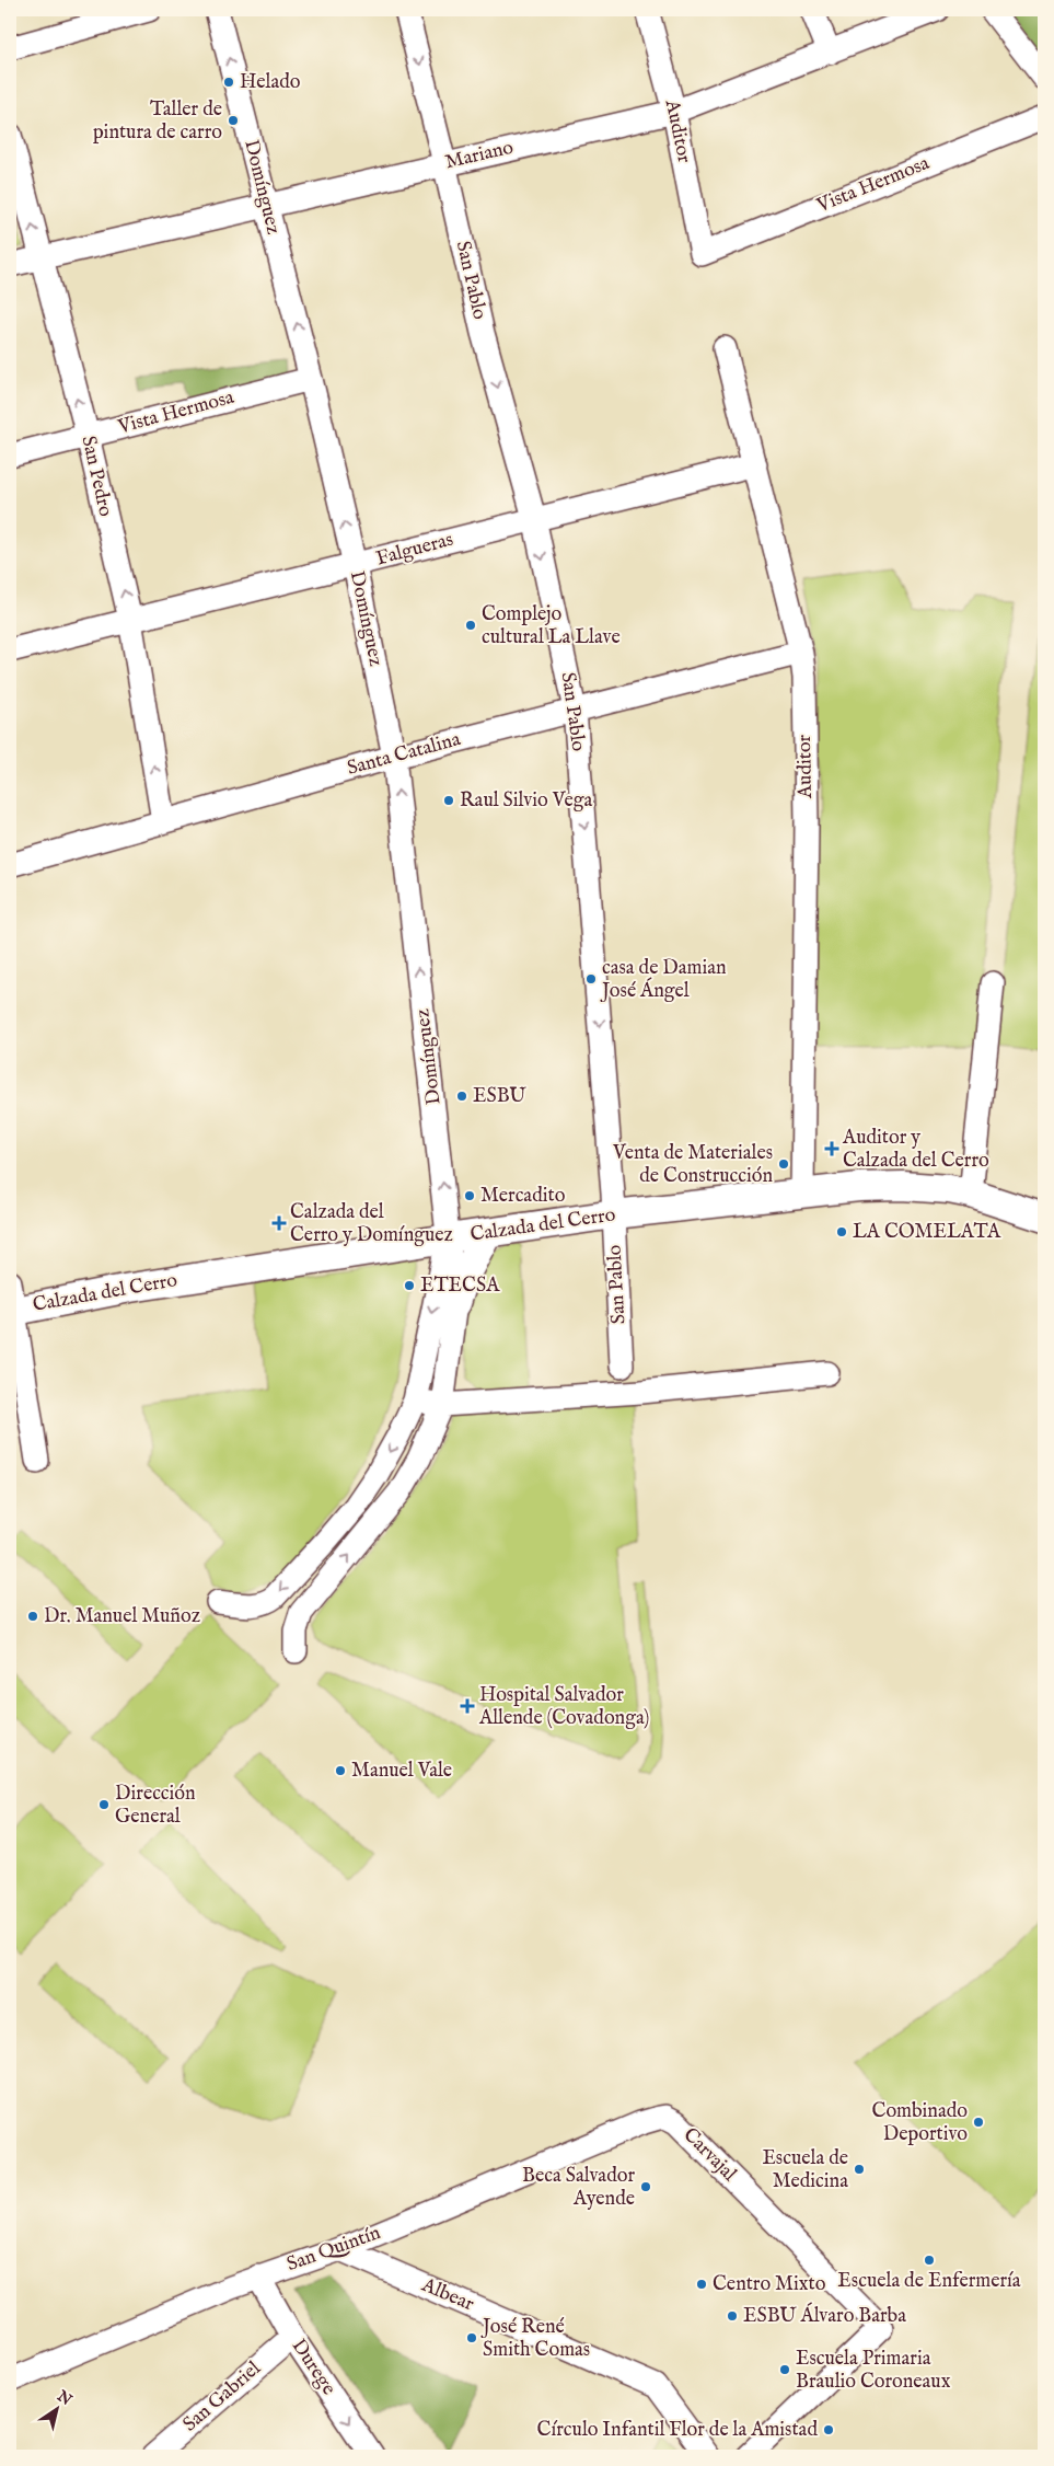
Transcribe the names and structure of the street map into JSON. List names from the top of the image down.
{
  "streets": {
    "main road": ["Calzada del Cerro"],
    "street": [
      "Auditor",
      "Mariano",
      "Vista Hermosa",
      "Domínguez",
      "San Pablo",
      "San Pedro",
      "Falgueras",
      "Santa Catalina",
      "Carvajal",
      "San Quintín",
      "Albear",
      "Durege",
      "San Gabriel"
    ]
  },
  "crossings": [
    ["Auditor", "Mariano"],
    ["Auditor", "Vista Hermosa"],
    ["Auditor", "Falgueras"],
    ["Auditor", "Santa Catalina"],
    ["Auditor", "Calzada del Cerro"],
    ["Mariano", "Domínguez"],
    ["Mariano", "San Pablo"],
    ["Mariano", "San Pedro"],
    ["Vista Hermosa", "Domínguez"],
    ["Vista Hermosa", "San Pedro"],
    ["Domínguez", "Falgueras"],
    ["Domínguez", "Santa Catalina"],
    ["Domínguez", "Calzada del Cerro"],
    ["San Pablo", "Falgueras"],
    ["San Pablo", "Santa Catalina"],
    ["San Pablo", "Calzada del Cerro"],
    ["San Pedro", "Falgueras"],
    ["San Pedro", "Santa Catalina"],
    ["Carvajal", "San Quintín"],
    ["San Quintín", "Albear"],
    ["San Quintín", "Durege"],
    ["Durege", "San Gabriel"]
  ],
  "one_way": ["San Pablo", "San Pedro", "Durege"],
  "places": {
    "other": [
      "Helado",
      "Taller de pintura de carro",
      "Complejo cultural La Llave",
      "Raul Silvio Vega",
      "casa de Damian José Ángel",
      "ESBU",
      "Venta de Materiales de Construcción",
      "Mercadito",
      "LA COMELATA",
      "ETECSA",
      "Dr. Manuel Muñoz",
      "Manuel Vale",
      "Dirección General",
      "Combinado Deportivo",
      "Escuela de Medicina",
      "Beca Salvador Ayende",
      "Escuela de Enfermería",
      "Centro Mixto",
      "ESBU Álvaro Barba",
      "José René Smith Comas",
      "Escuela Primaria Braulio Coroneaux",
      "Círculo Infantil Flor de la Amistad"
    ],
    "health": ["Auditor y Calzada del Cerro", "Calzada del Cerro y Domínguez", "Hospital Salvador Allende (Covadonga)"]
  },
  "north": "top right"
}
